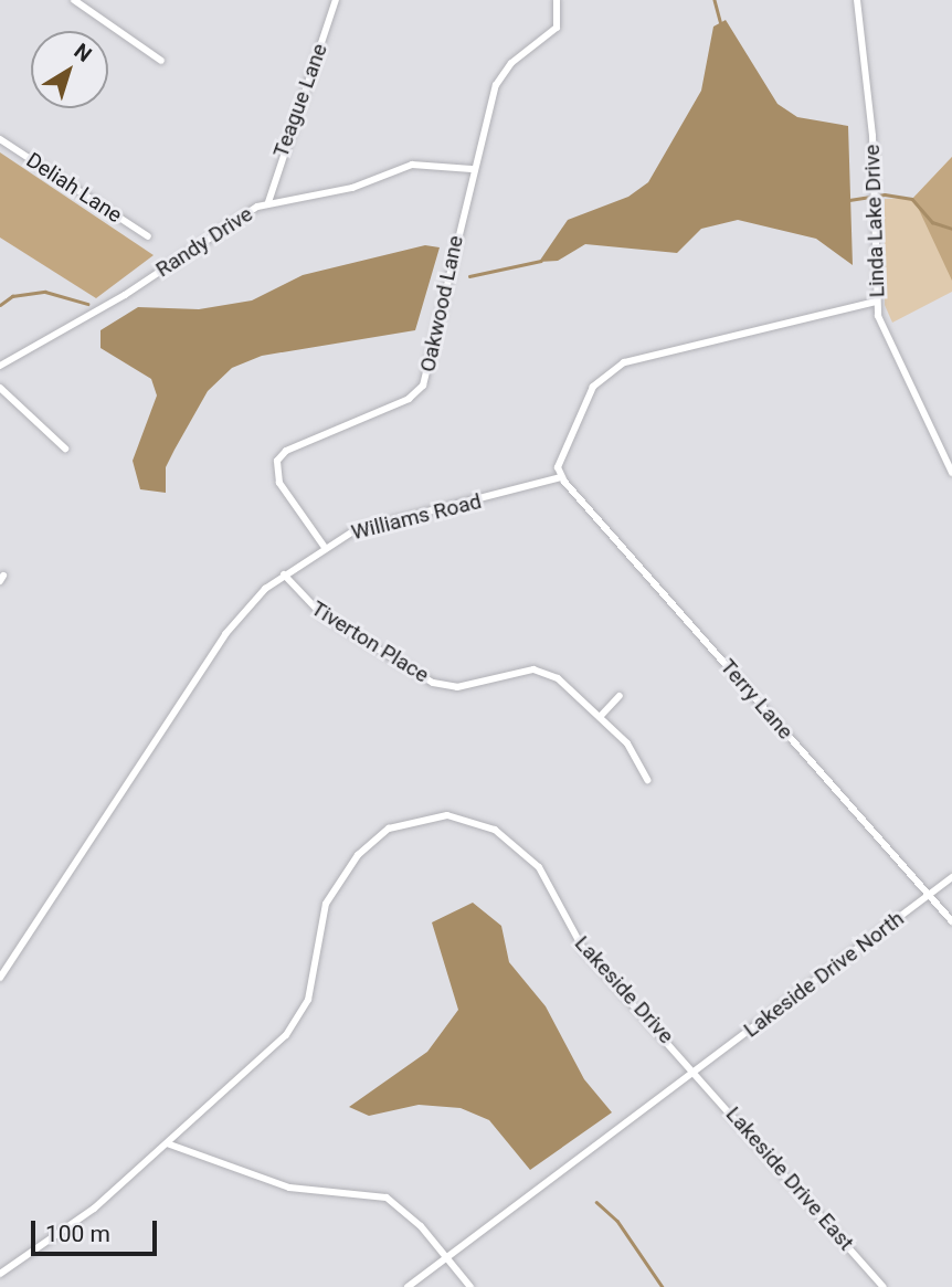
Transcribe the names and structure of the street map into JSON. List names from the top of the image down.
{
  "streets": {
    "street": [
      "Teague Lane",
      "Deliah Lane",
      "Linda Lake Drive",
      "Randy Drive",
      "Oakwood Lane",
      "Williams Road",
      "Tiverton Place",
      "Terry Lane",
      "Lakeside Drive North",
      "Lakeside Drive",
      "Lakeside Drive East"
    ]
  },
  "crossings": [
    ["Teague Lane", "Randy Drive"],
    ["Randy Drive", "Oakwood Lane"],
    ["Oakwood Lane", "Williams Road"],
    ["Williams Road", "Tiverton Place"],
    ["Williams Road", "Terry Lane"],
    ["Terry Lane", "Lakeside Drive North"],
    ["Lakeside Drive North", "Lakeside Drive"],
    ["Lakeside Drive North", "Lakeside Drive East"],
    ["Lakeside Drive", "Lakeside Drive East"]
  ],
  "scale_bar": "100 m",
  "north": "top right"
}
